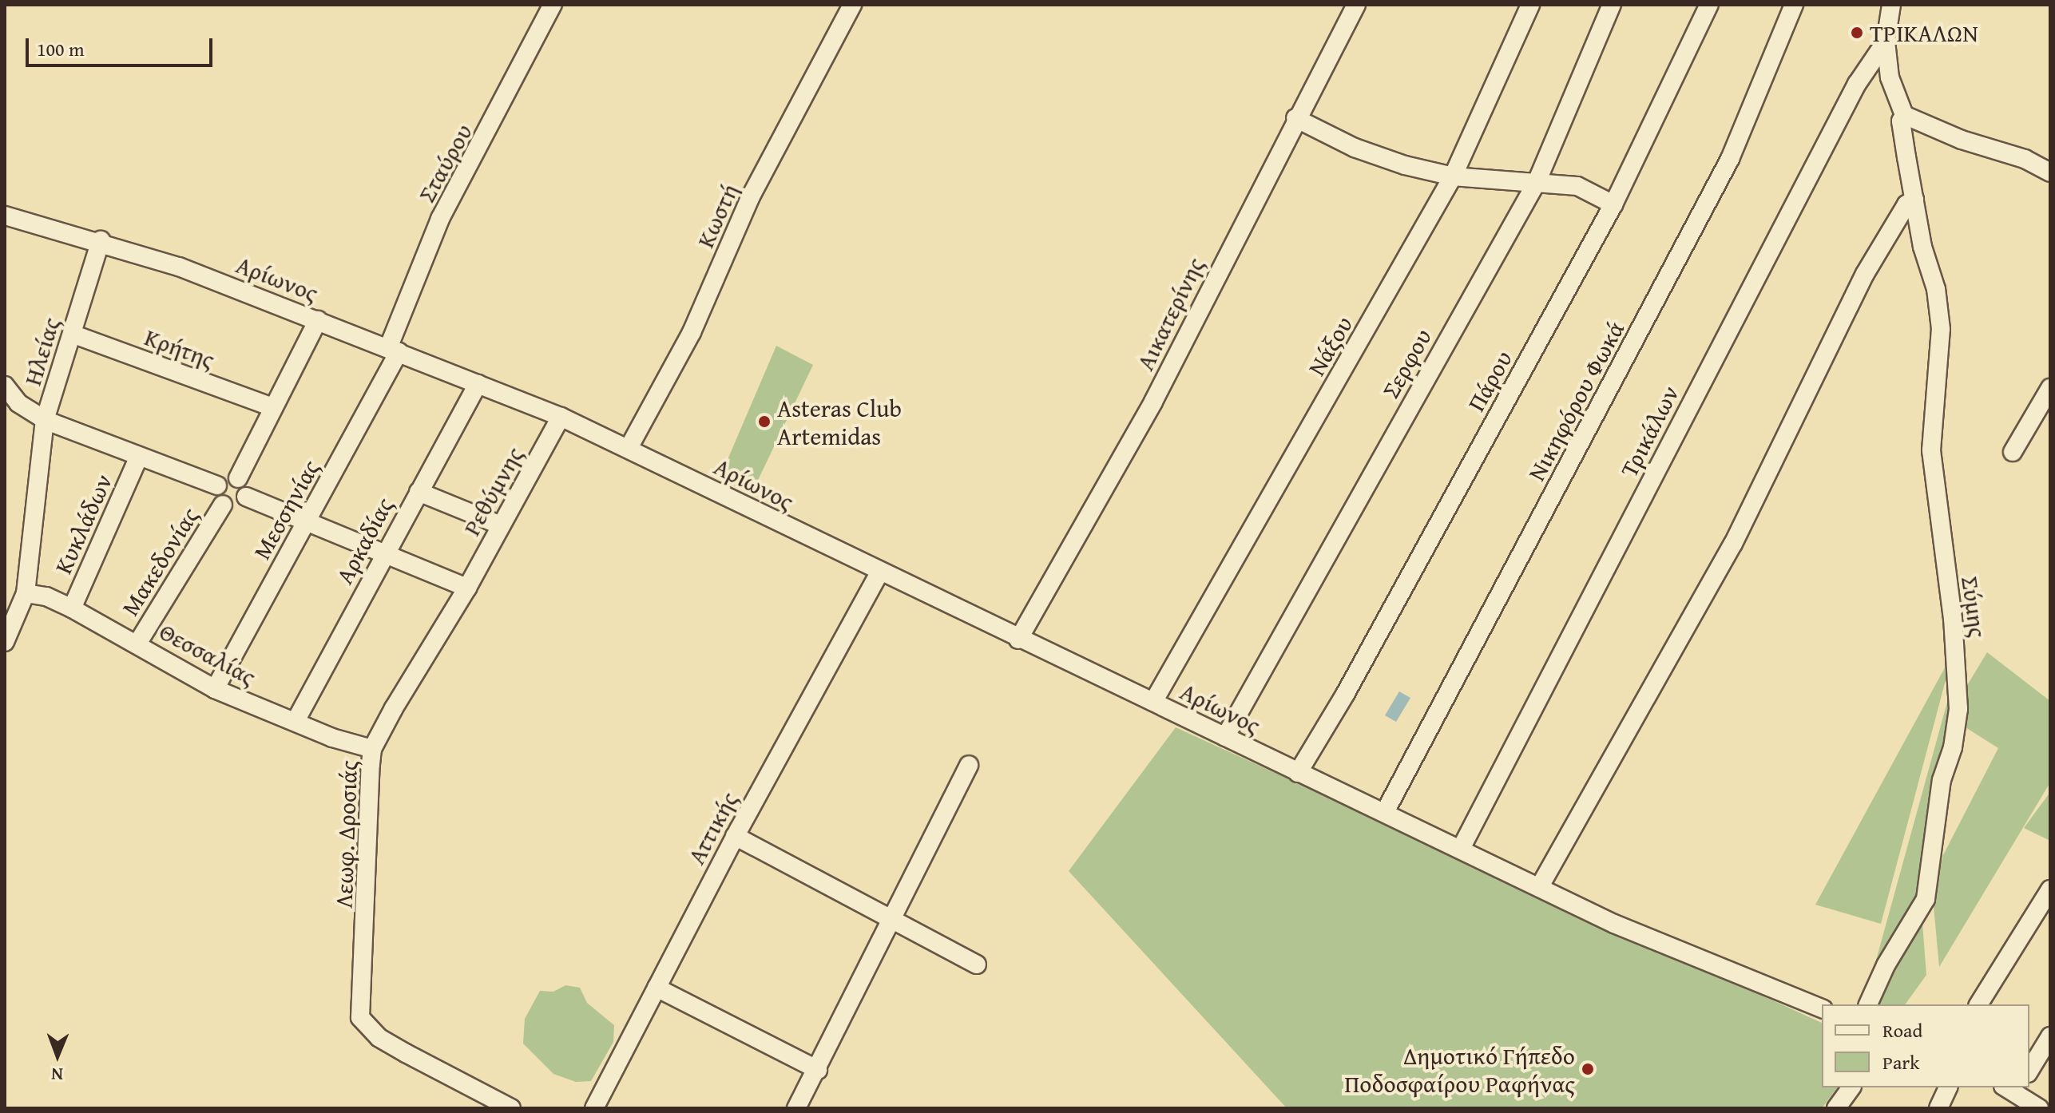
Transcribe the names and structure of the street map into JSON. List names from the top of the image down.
{
  "streets": {
    "street": [
      "Σταύρου",
      "Κωστή",
      "Αρίωνος",
      "Αικατερίνης",
      "Νάξου",
      "Κρήτης",
      "Ηλείας",
      "Σερφου",
      "Πάρου",
      "Νικηφόρου Φωκά",
      "Τρικάλων",
      "Ρεθύμνης",
      "Μεσσηνίας",
      "Κυκλάδων",
      "Αρκαδίας",
      "Μακεδονίας",
      "Σύμης",
      "Θεσσαλίας",
      "Αττικής",
      "Λεωφ. Δροσιάς"
    ]
  },
  "crossings": [
    ["Σταύρου", "Αρίωνος"],
    ["Σταύρου", "Μεσσηνίας"],
    ["Κωστή", "Αρίωνος"],
    ["Αρίωνος", "Αικατερίνης"],
    ["Αρίωνος", "Νάξου"],
    ["Αρίωνος", "Ηλείας"],
    ["Αρίωνος", "Σερφου"],
    ["Αρίωνος", "Πάρου"],
    ["Αρίωνος", "Νικηφόρου Φωκά"],
    ["Αρίωνος", "Τρικάλων"],
    ["Αρίωνος", "Ρεθύμνης"],
    ["Αρίωνος", "Μεσσηνίας"],
    ["Αρίωνος", "Αρκαδίας"],
    ["Αρίωνος", "Αττικής"],
    ["Κρήτης", "Ηλείας"],
    ["Ηλείας", "Θεσσαλίας"],
    ["Τρικάλων", "Σύμης"],
    ["Ρεθύμνης", "Λεωφ. Δροσιάς"],
    ["Μεσσηνίας", "Θεσσαλίας"],
    ["Κυκλάδων", "Θεσσαλίας"],
    ["Αρκαδίας", "Θεσσαλίας"],
    ["Μακεδονίας", "Θεσσαλίας"],
    ["Θεσσαλίας", "Λεωφ. Δροσιάς"]
  ],
  "places": ["ΤΡΙΚΑΛΩΝ", "Asteras Club Artemidas", "Δημοτικό Γήπεδο Ποδοσφαίρου Ραφήνας"],
  "legend": ["Road", "Park"],
  "scale_bar": "100 m",
  "north": "bottom"
}
